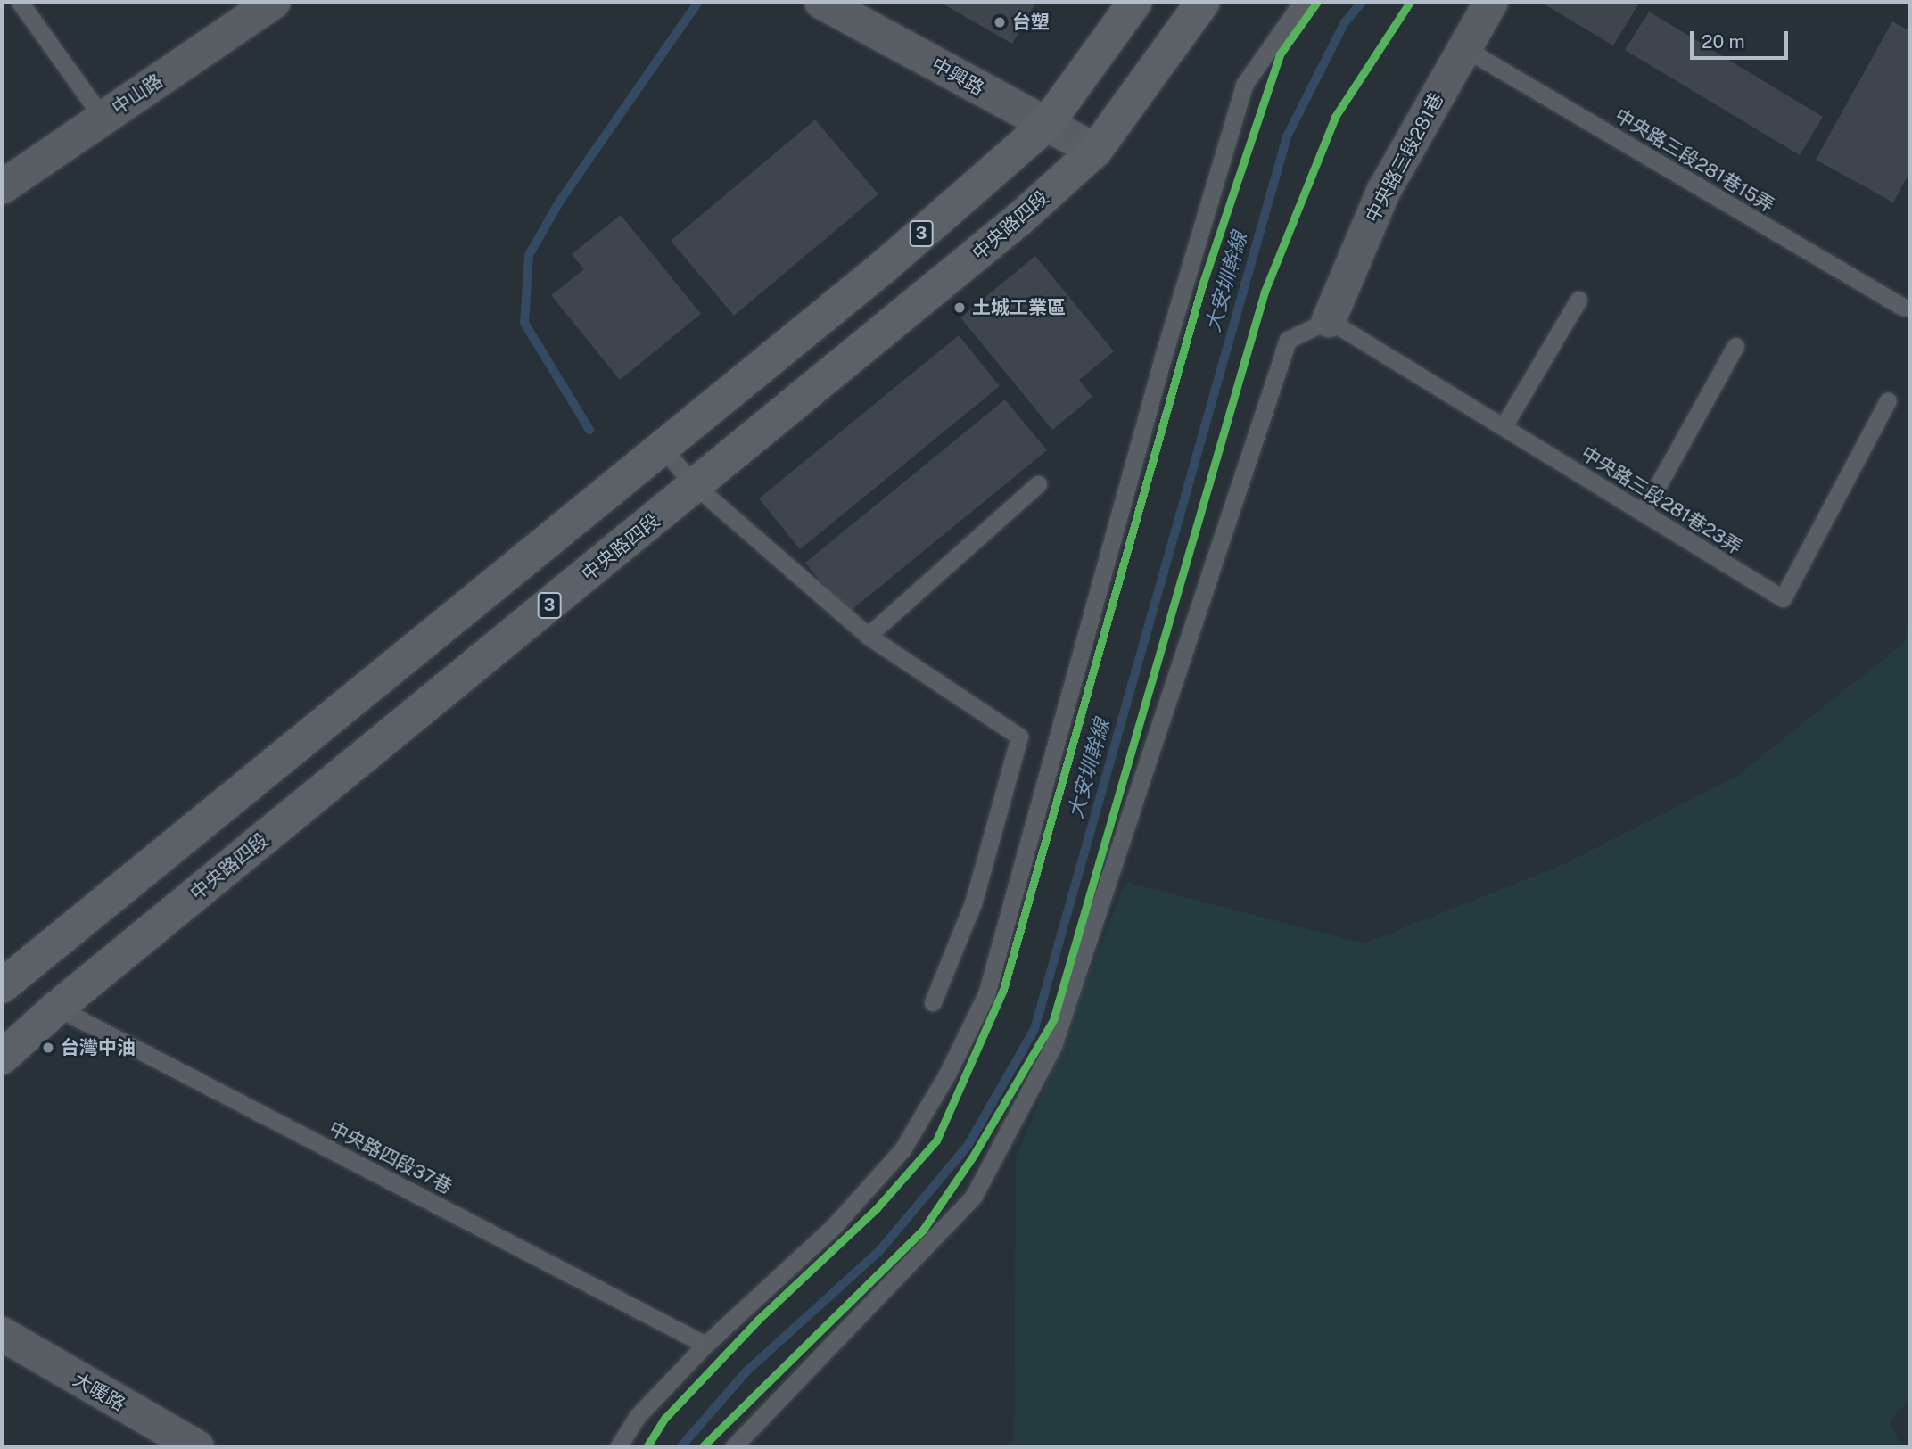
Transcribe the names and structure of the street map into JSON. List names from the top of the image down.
{
  "streets": {
    "main road": ["中央路四段", "3"],
    "street": [
      "中興路",
      "中山路",
      "中央路三段281巷",
      "大暖路"
    ],
    "lane": ["中央路三段281巷15弄", "中央路三段281巷23弄", "中央路四段37巷"]
  },
  "crossings": [
    ["中興路", "中央路四段"],
    ["中興路", "3"],
    ["中央路三段281巷", "中央路三段281巷15弄"],
    ["中央路三段281巷", "中央路三段281巷23弄"],
    ["中央路四段", "中央路四段37巷"]
  ],
  "water": ["大安圳幹線"],
  "places": ["台塑", "土城工業區", "台灣中油"],
  "scale_bar": "20 m"
}
